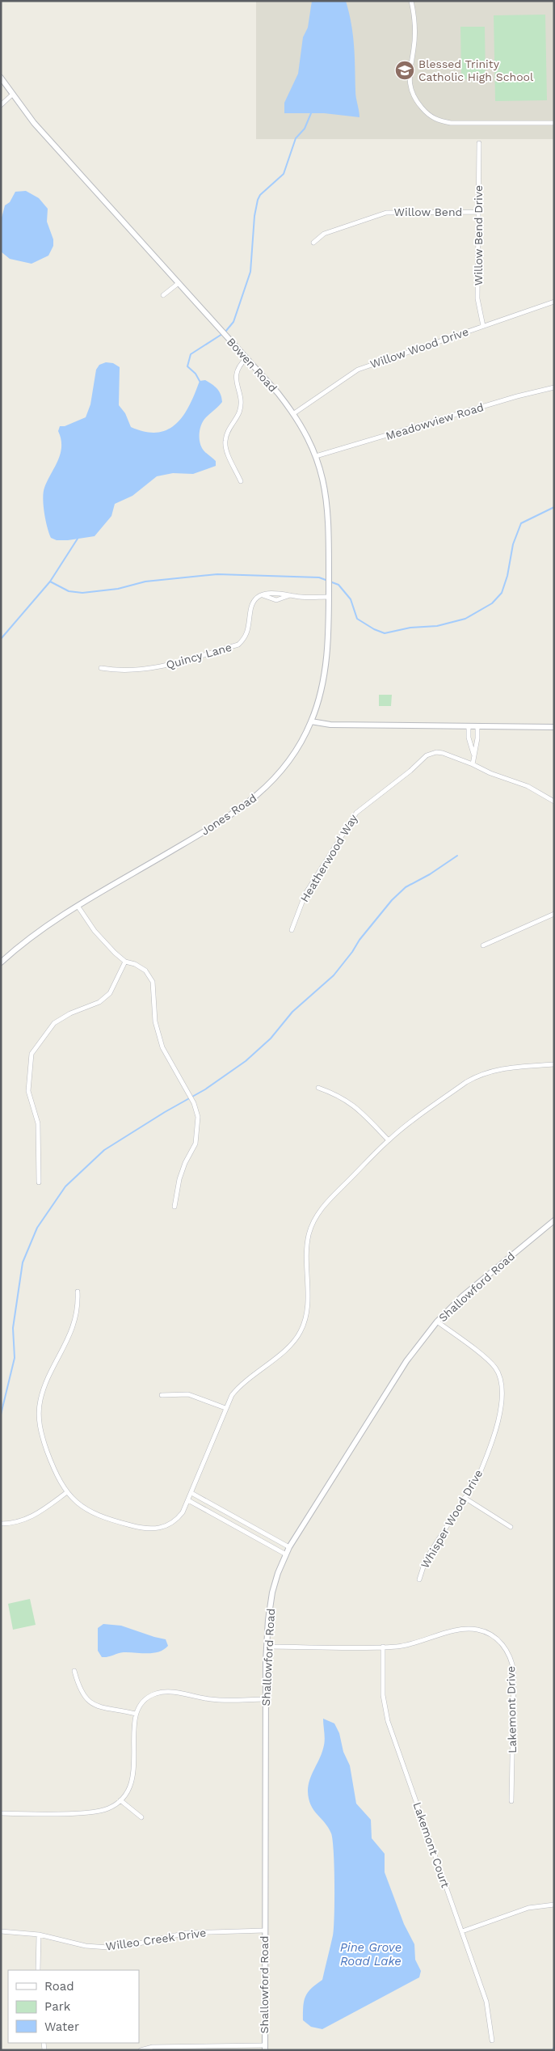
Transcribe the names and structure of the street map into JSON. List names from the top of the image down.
{
  "streets": {
    "street": [
      "Willow Bend",
      "Willow Bend Drive",
      "Willow Wood Drive",
      "Bowen Road",
      "Meadowview Road",
      "Quincy Lane",
      "Jones Road",
      "Heatherwood Way",
      "Shallowford Road",
      "Whisper Wood Drive",
      "Lakemont Drive",
      "Lakemont Court",
      "Willeo Creek Drive"
    ]
  },
  "crossings": [
    ["Willow Bend", "Willow Bend Drive"],
    ["Willow Bend Drive", "Willow Wood Drive"],
    ["Willow Wood Drive", "Bowen Road"],
    ["Bowen Road", "Meadowview Road"],
    ["Bowen Road", "Jones Road"],
    ["Shallowford Road", "Whisper Wood Drive"],
    ["Shallowford Road", "Lakemont Drive"],
    ["Shallowford Road", "Willeo Creek Drive"],
    ["Lakemont Drive", "Lakemont Court"]
  ],
  "water": ["Pine Grove Road Lake"],
  "places": {
    "school or university": ["Blessed Trinity Catholic High School"]
  },
  "legend": ["Road", "Park", "Water"]
}
